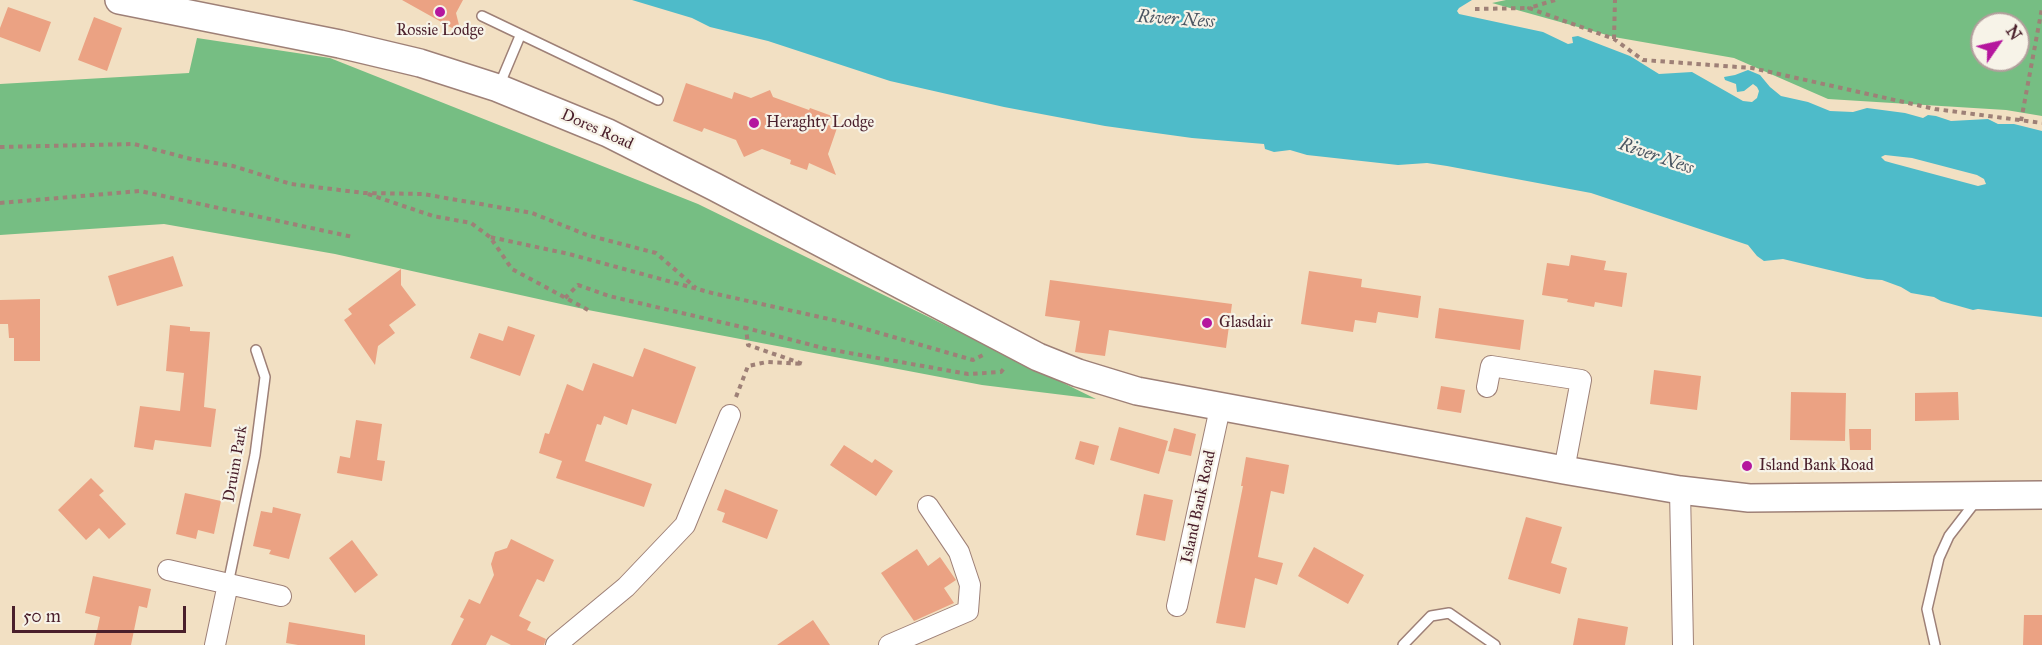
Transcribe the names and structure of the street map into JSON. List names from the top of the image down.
{
  "streets": {
    "main road": ["Dores Road"],
    "street": ["Island Bank Road"],
    "lane": ["Druim Park"]
  },
  "water": ["River Ness"],
  "places": [
    "Rossie Lodge",
    "Heraghty Lodge",
    "Glasdair",
    "Island Bank Road"
  ],
  "scale_bar": "50 m",
  "north": "top right"
}
